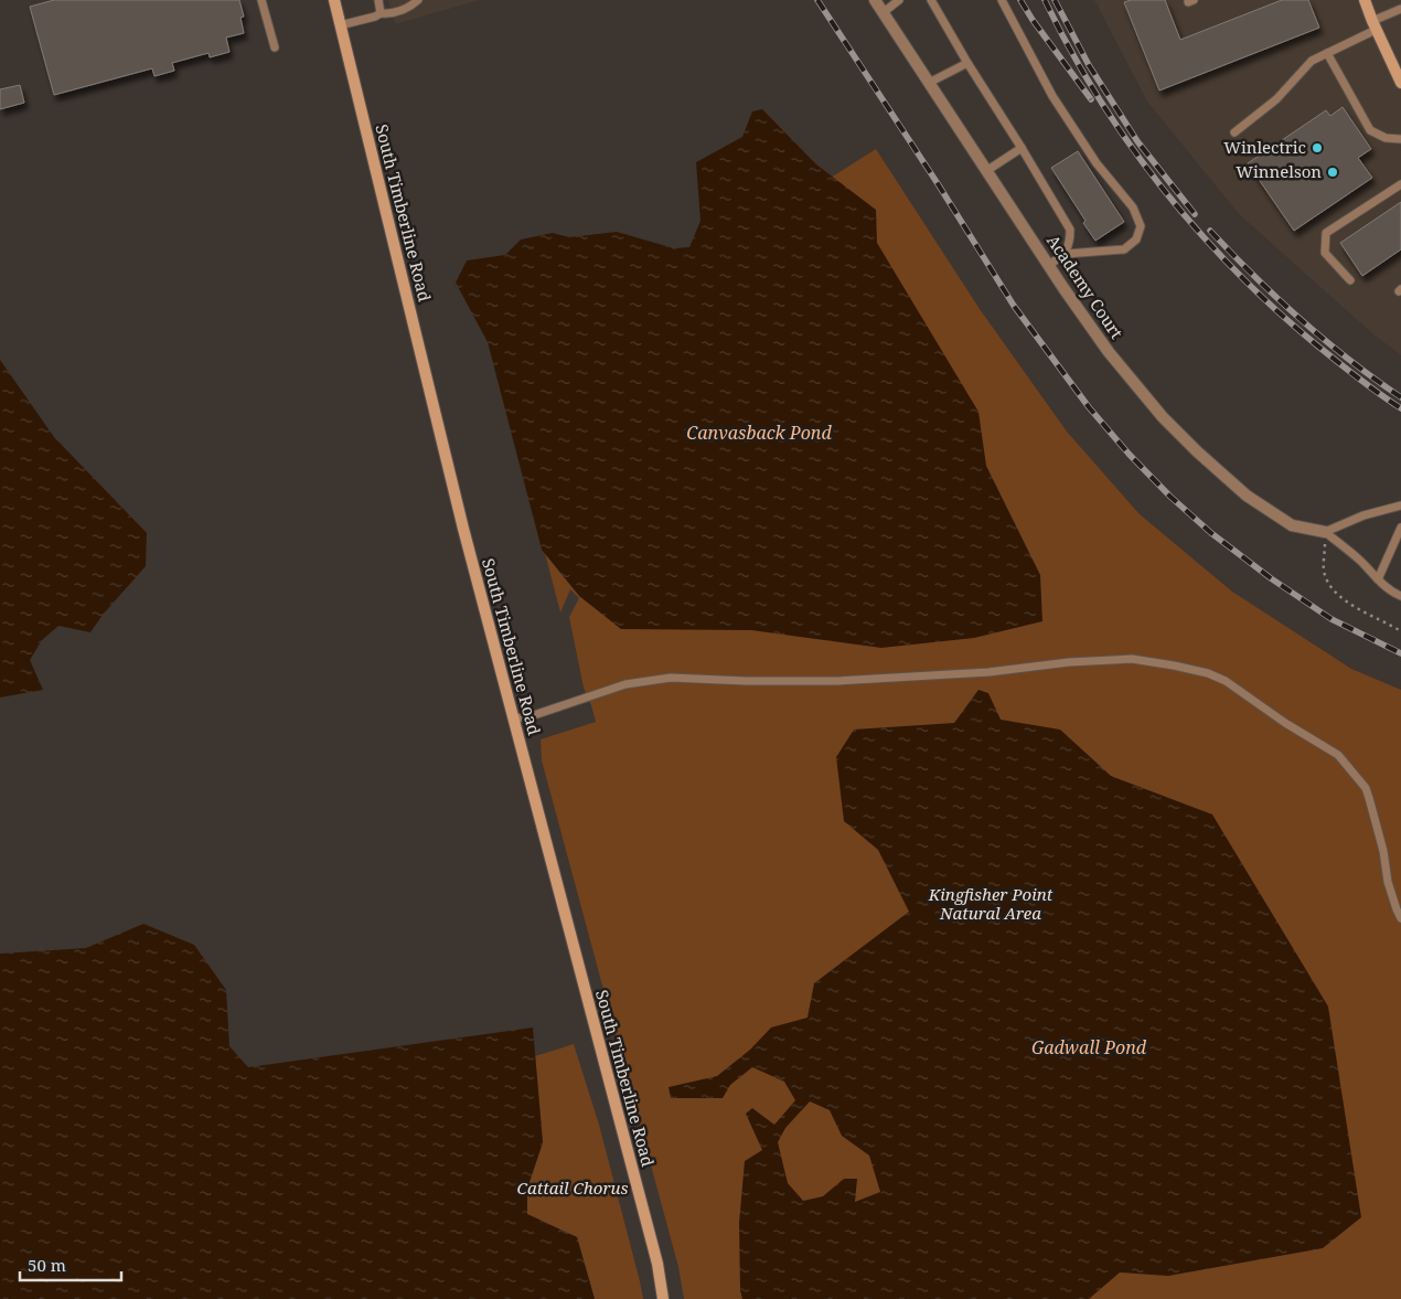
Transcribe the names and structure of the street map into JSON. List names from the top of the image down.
{
  "streets": {
    "main road": ["South Timberline Road"],
    "street": ["Academy Court"]
  },
  "water": ["Canvasback Pond", "Gadwall Pond"],
  "parks": ["Kingfisher Point Natural Area", "Cattail Chorus"],
  "places": ["Winlectric", "Winnelson"],
  "scale_bar": "50 m"
}
